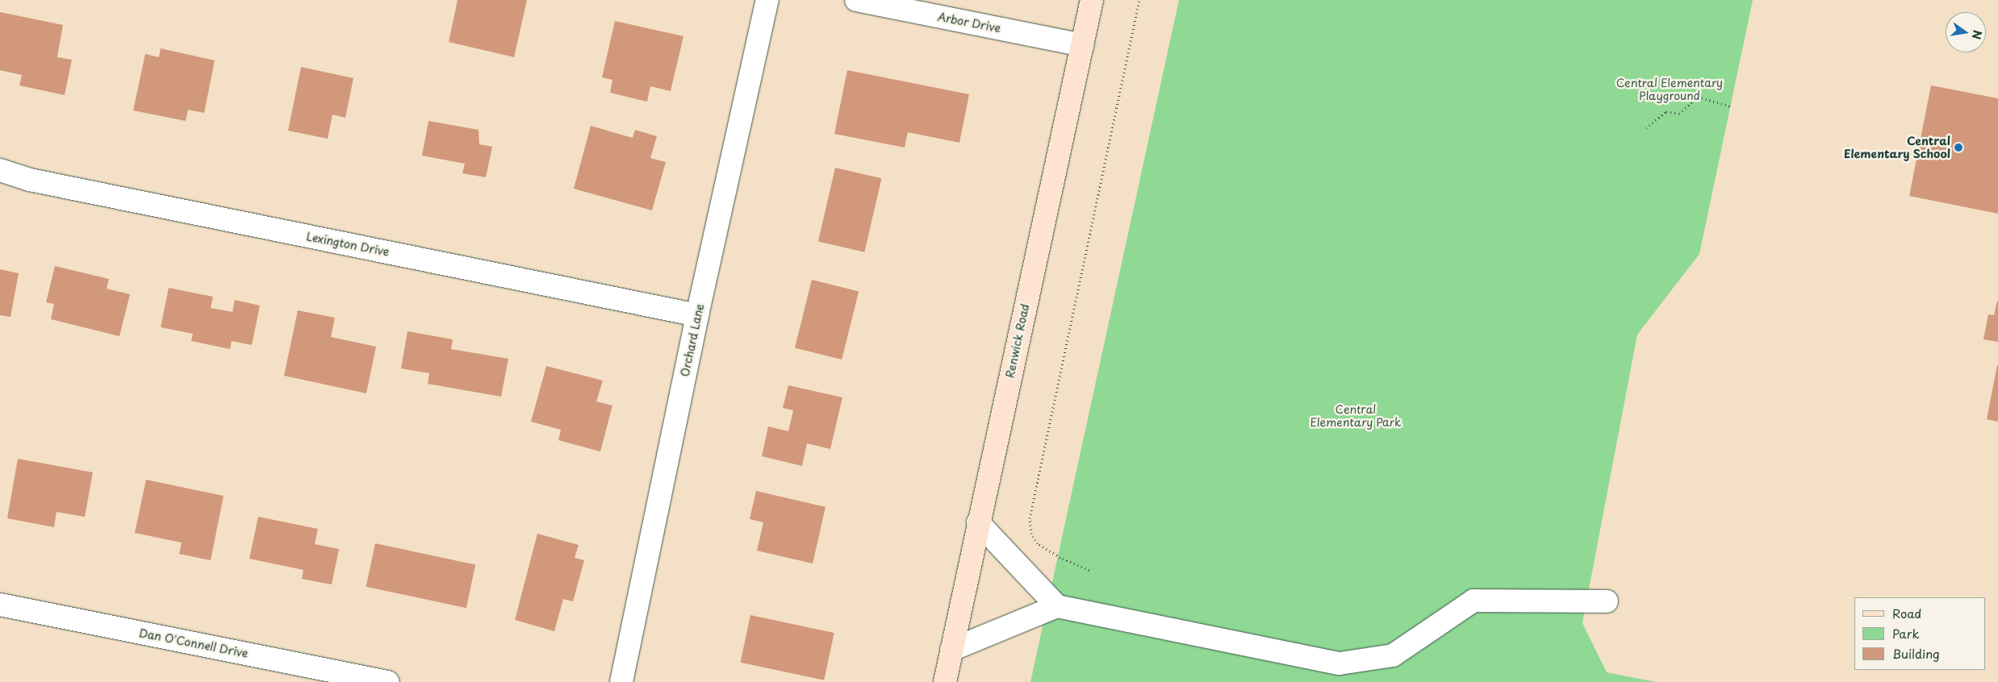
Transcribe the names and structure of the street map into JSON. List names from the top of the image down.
{
  "streets": {
    "street": [
      "Arbor Drive",
      "Lexington Drive",
      "Orchard Lane",
      "Renwick Road",
      "Dan O'Connell Drive"
    ]
  },
  "crossings": [
    ["Arbor Drive", "Renwick Road"],
    ["Lexington Drive", "Orchard Lane"]
  ],
  "parks": ["Central Elementary Playground", "Central Elementary Park"],
  "places": ["Central Elementary School"],
  "legend": ["Road", "Park", "Building"],
  "north": "right"
}
